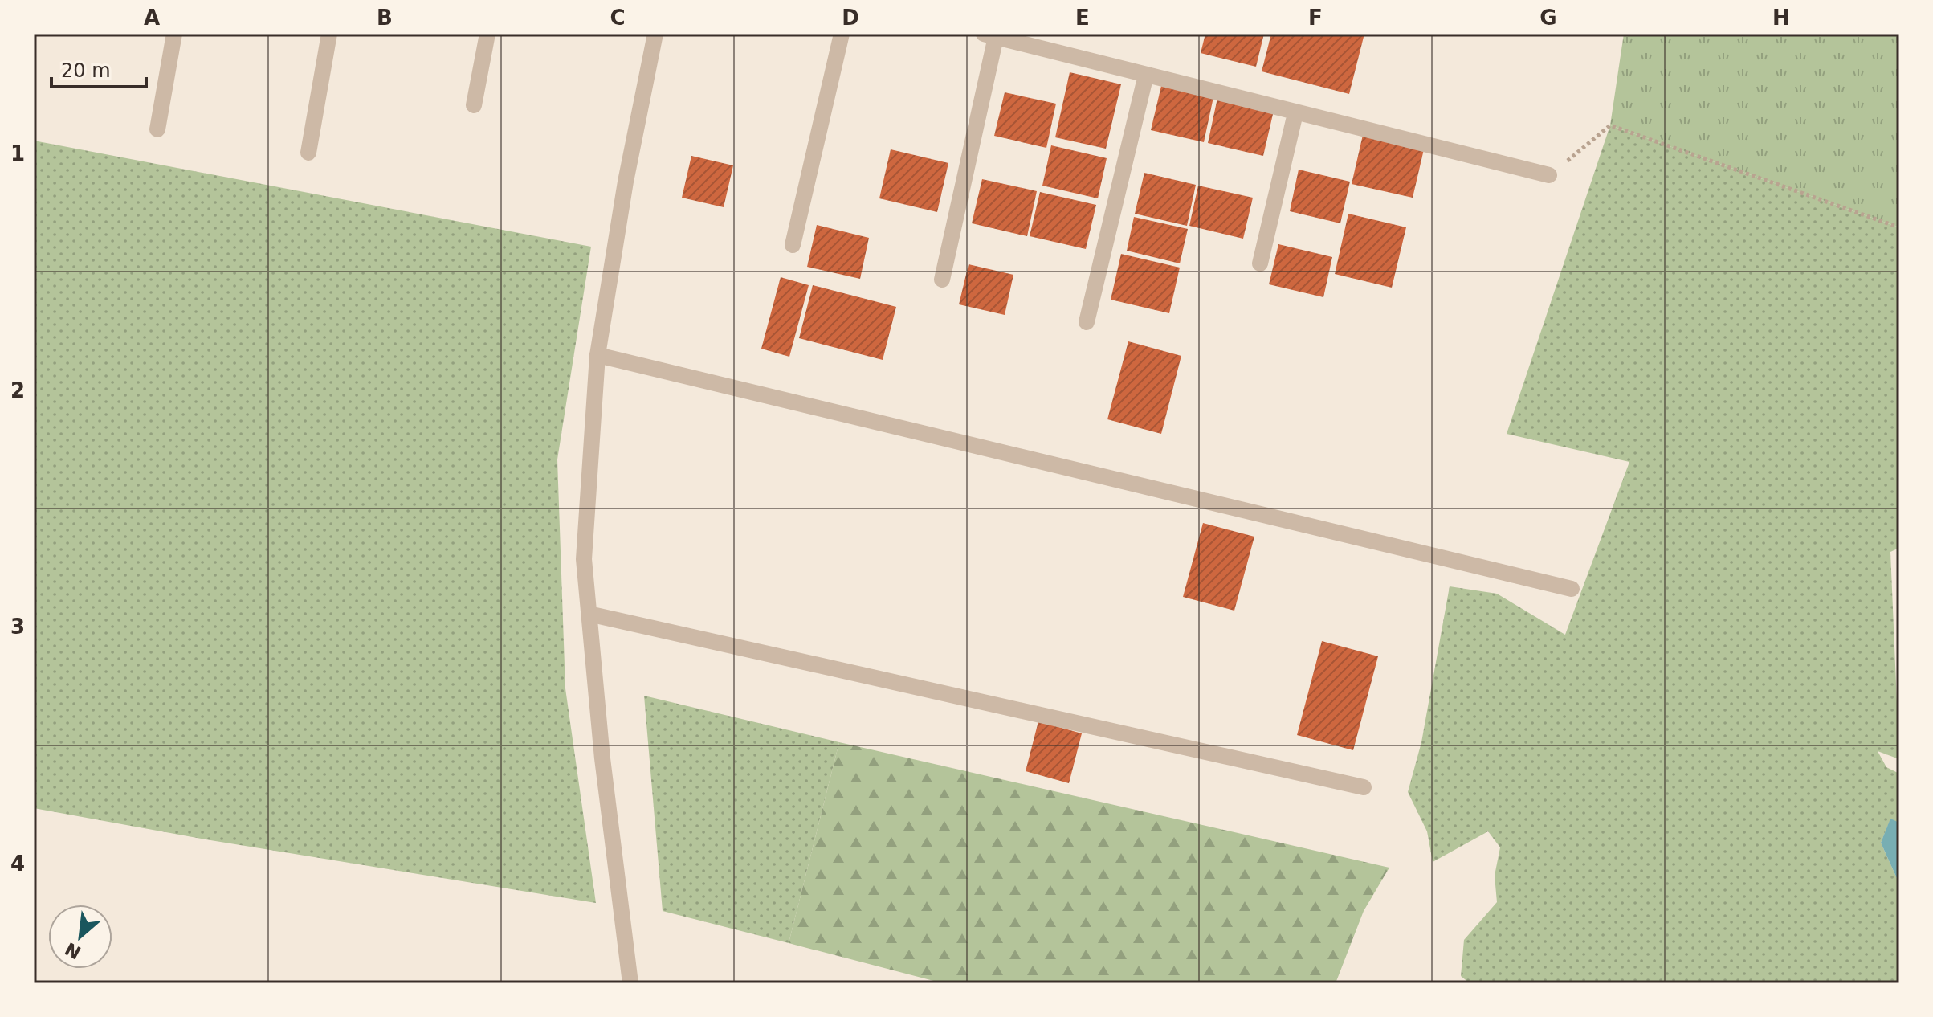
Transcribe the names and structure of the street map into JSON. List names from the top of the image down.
{
  "scale_bar": "20 m",
  "north": "bottom left",
  "grid": {
    "columns": [
      "A",
      "B",
      "C",
      "D",
      "E",
      "F",
      "G",
      "H"
    ],
    "rows": [
      "1",
      "2",
      "3",
      "4"
    ]
  }
}
